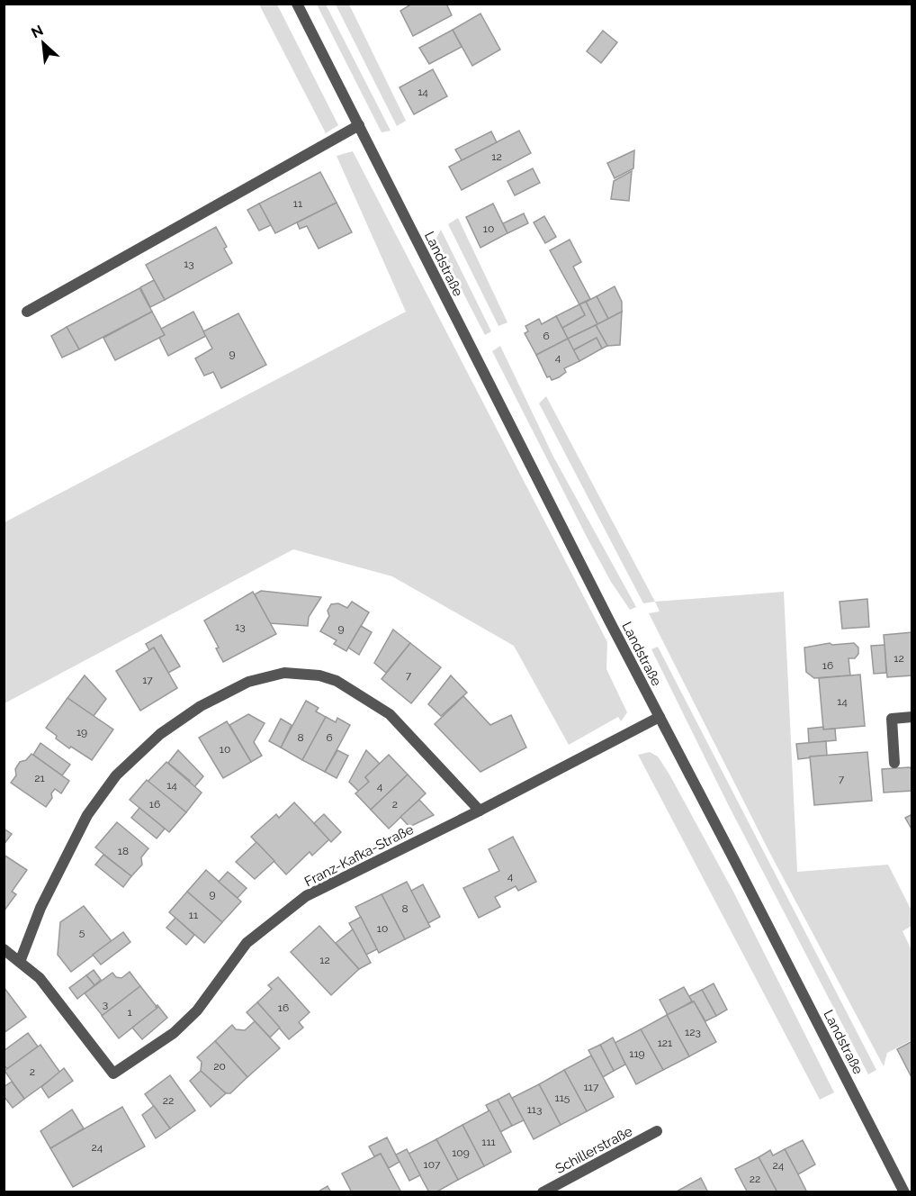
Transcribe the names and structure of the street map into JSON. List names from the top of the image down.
{
  "streets": {
    "street": ["Landstraße", "Franz-Kafka-Straße", "Schillerstraße"]
  },
  "crossings": [
    ["Landstraße", "Franz-Kafka-Straße"]
  ],
  "house_numbers": [
    "14",
    "12",
    "11",
    "10",
    "13",
    "6",
    "9",
    "4",
    "13",
    "9",
    "12",
    "16",
    "7",
    "17",
    "14",
    "19",
    "8",
    "6",
    "10",
    "21",
    "7",
    "14",
    "4",
    "16",
    "2",
    "18",
    "4",
    "9",
    "8",
    "11",
    "10",
    "5",
    "12",
    "3",
    "16",
    "1",
    "123",
    "121",
    "119",
    "20",
    "2",
    "117",
    "115",
    "22",
    "113",
    "111",
    "24",
    "109",
    "107",
    "24",
    "22"
  ],
  "north": "top left"
}
